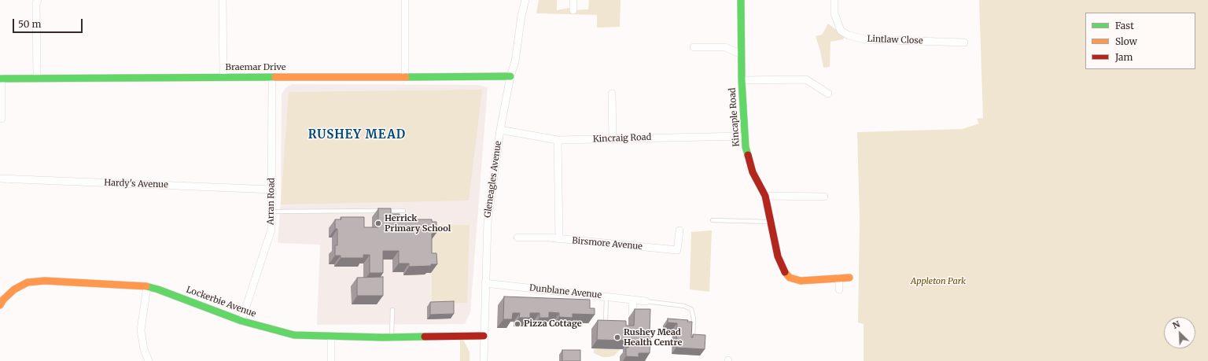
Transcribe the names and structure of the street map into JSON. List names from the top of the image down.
{
  "streets": {
    "street": [
      "Lintlaw Close",
      "Braemar Drive",
      "Kincaple Road",
      "Kincraig Road",
      "Gleneagles Avenue",
      "Hardy's Avenue",
      "Arran Road",
      "Birsmore Avenue",
      "Dunblane Avenue",
      "Lockerbie Avenue"
    ]
  },
  "crossings": [
    ["Braemar Drive", "Gleneagles Avenue"],
    ["Braemar Drive", "Arran Road"],
    ["Kincaple Road", "Kincraig Road"],
    ["Kincraig Road", "Gleneagles Avenue"],
    ["Gleneagles Avenue", "Dunblane Avenue"],
    ["Gleneagles Avenue", "Lockerbie Avenue"],
    ["Hardy's Avenue", "Arran Road"],
    ["Arran Road", "Lockerbie Avenue"]
  ],
  "districts": ["RUSHEY MEAD"],
  "parks": ["Appleton Park"],
  "places": ["Herrick Primary School", "Pizza Cottage", "Rushey Mead Health Centre"],
  "legend": ["Fast", "Slow", "Jam"],
  "scale_bar": "50 m",
  "north": "top left"
}
